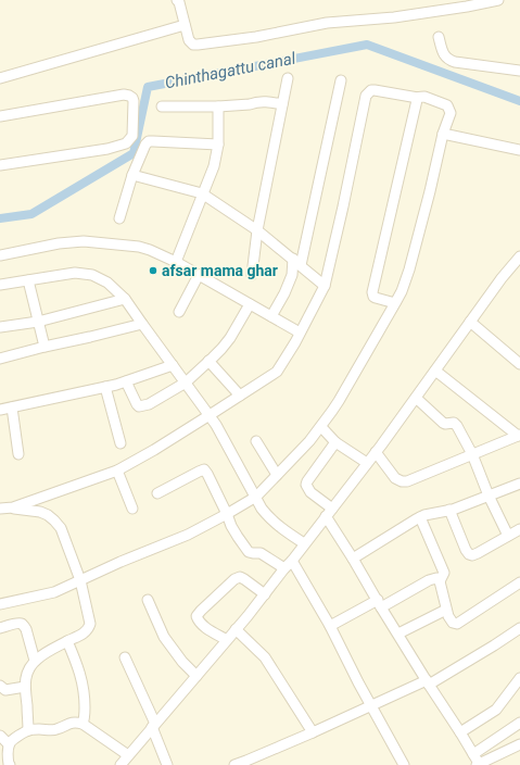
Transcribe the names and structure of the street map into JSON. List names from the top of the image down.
{
  "water": ["Chinthagattu canal"],
  "places": ["afsar mama ghar"]
}
